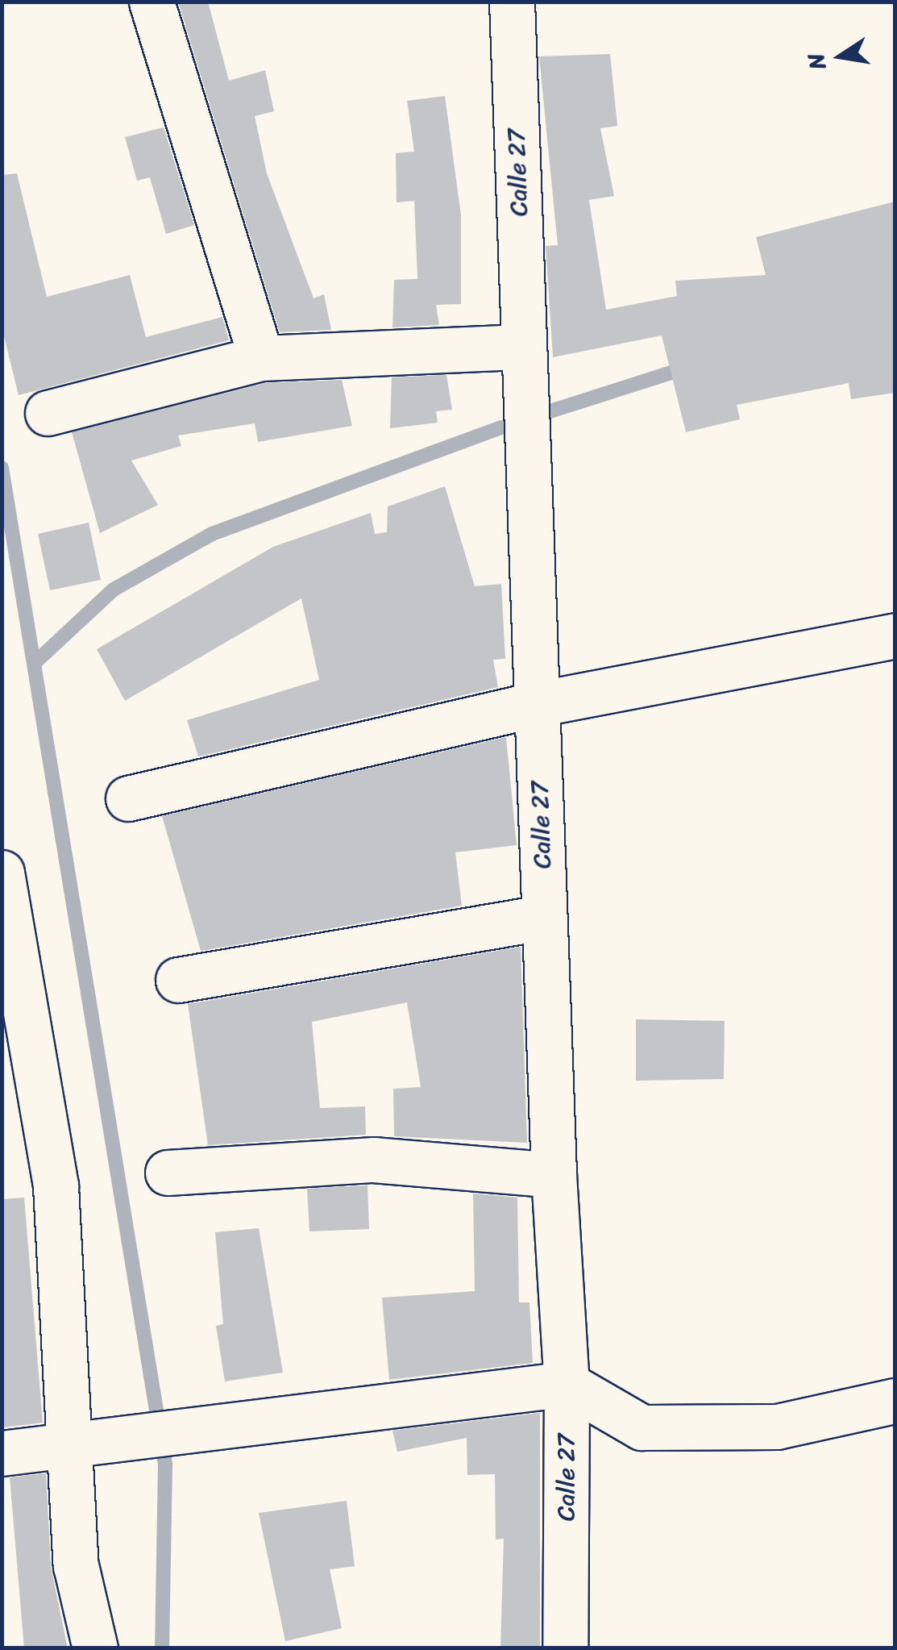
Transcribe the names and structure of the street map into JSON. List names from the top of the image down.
{
  "streets": {
    "street": ["Calle 27"]
  },
  "north": "left"
}
